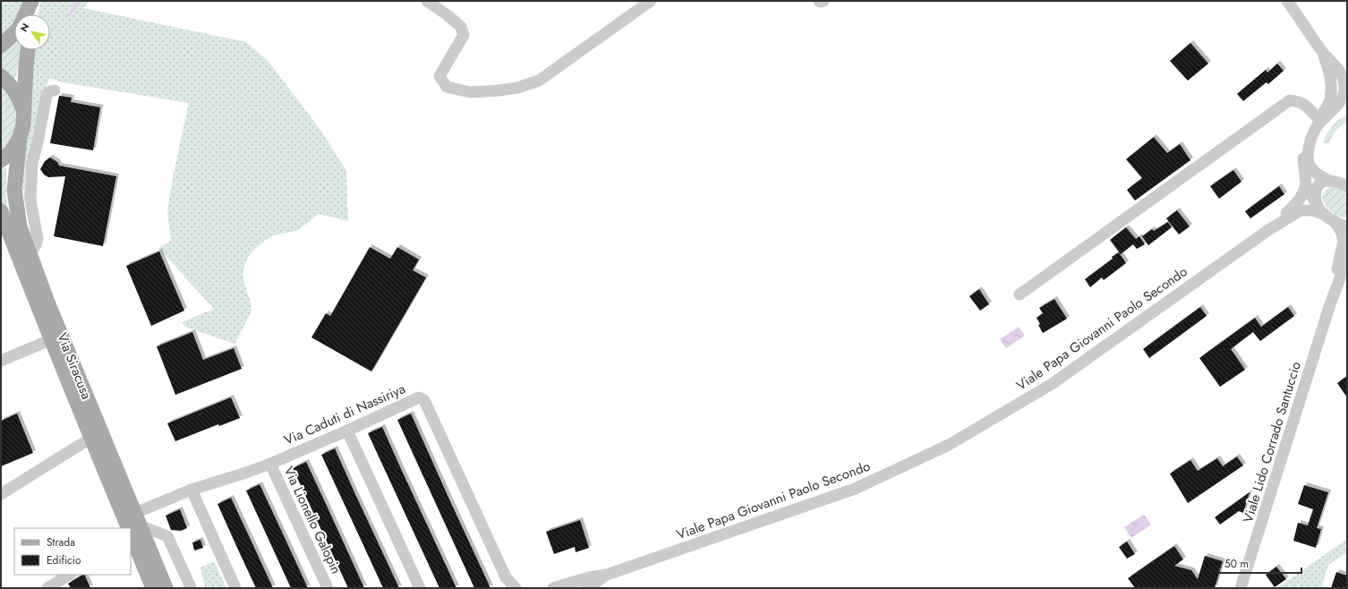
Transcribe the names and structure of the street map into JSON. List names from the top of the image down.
{
  "streets": {
    "main road": ["Via Siracusa"],
    "street": [
      "Viale Papa Giovanni Paolo Secondo",
      "Via Caduti di Nassiriya",
      "Viale Lido Corrado Santuccio",
      "Via Lionello Galopin"
    ]
  },
  "crossings": [
    ["Via Siracusa", "Via Caduti di Nassiriya"],
    ["Via Caduti di Nassiriya", "Via Lionello Galopin"]
  ],
  "legend": ["Strada", "Edificio"],
  "scale_bar": "50 m",
  "north": "top left"
}
